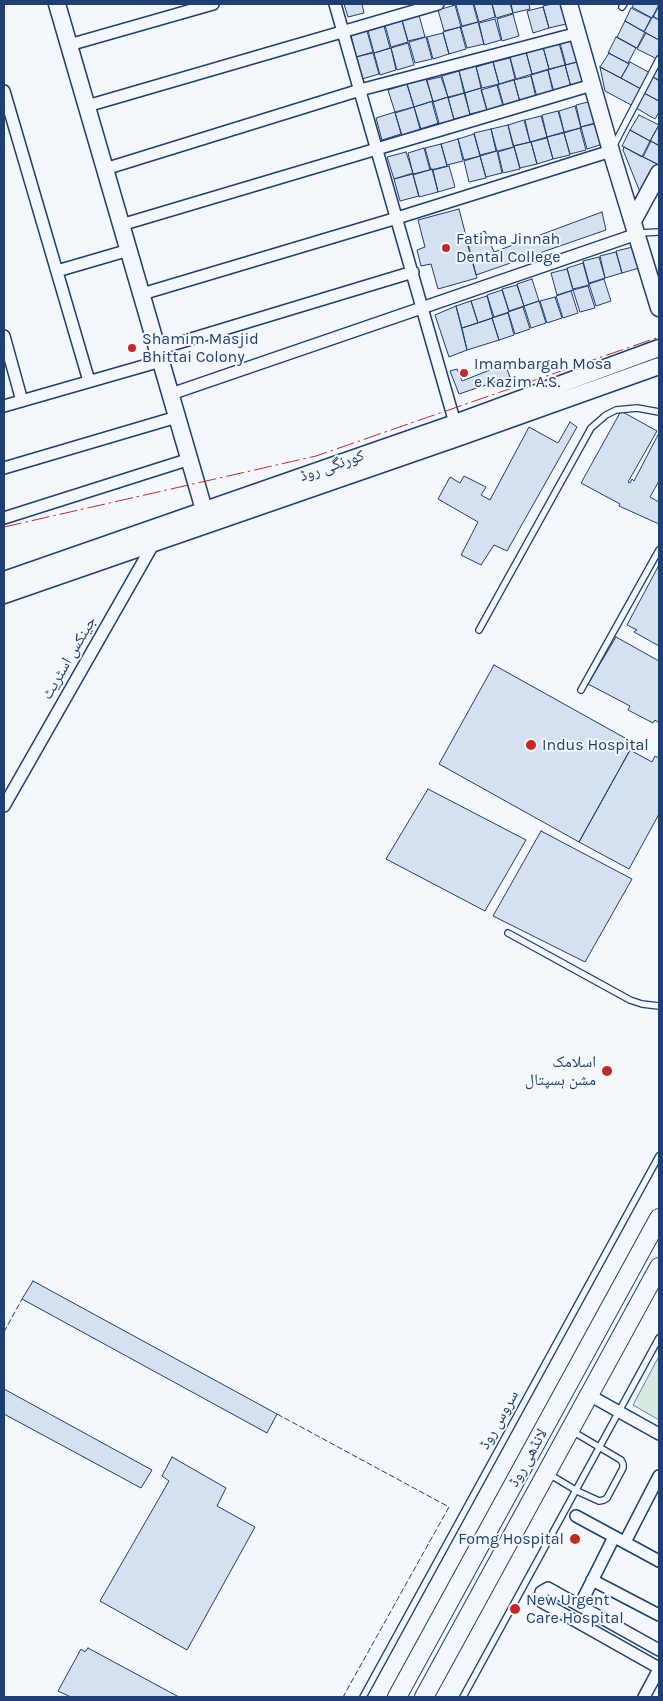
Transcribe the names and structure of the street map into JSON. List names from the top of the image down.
{
  "streets": {
    "main road": ["کورنگی روڈ", "لانڈھی روڈ"],
    "street": ["جینکس اسٹریٹ"],
    "lane": ["سروس روڈ"]
  },
  "crossings": [
    ["کورنگی روڈ", "جینکس اسٹریٹ"]
  ],
  "places": [
    "Fatima Jinnah Dental College",
    "Shamim Masjid Bhittai Colony",
    "Imambargah Mosa e Kazim A.S.",
    "Indus Hospital",
    "اسلامک مشن ہسپتال",
    "Fomg Hospital",
    "New Urgent Care Hospital"
  ]
}
